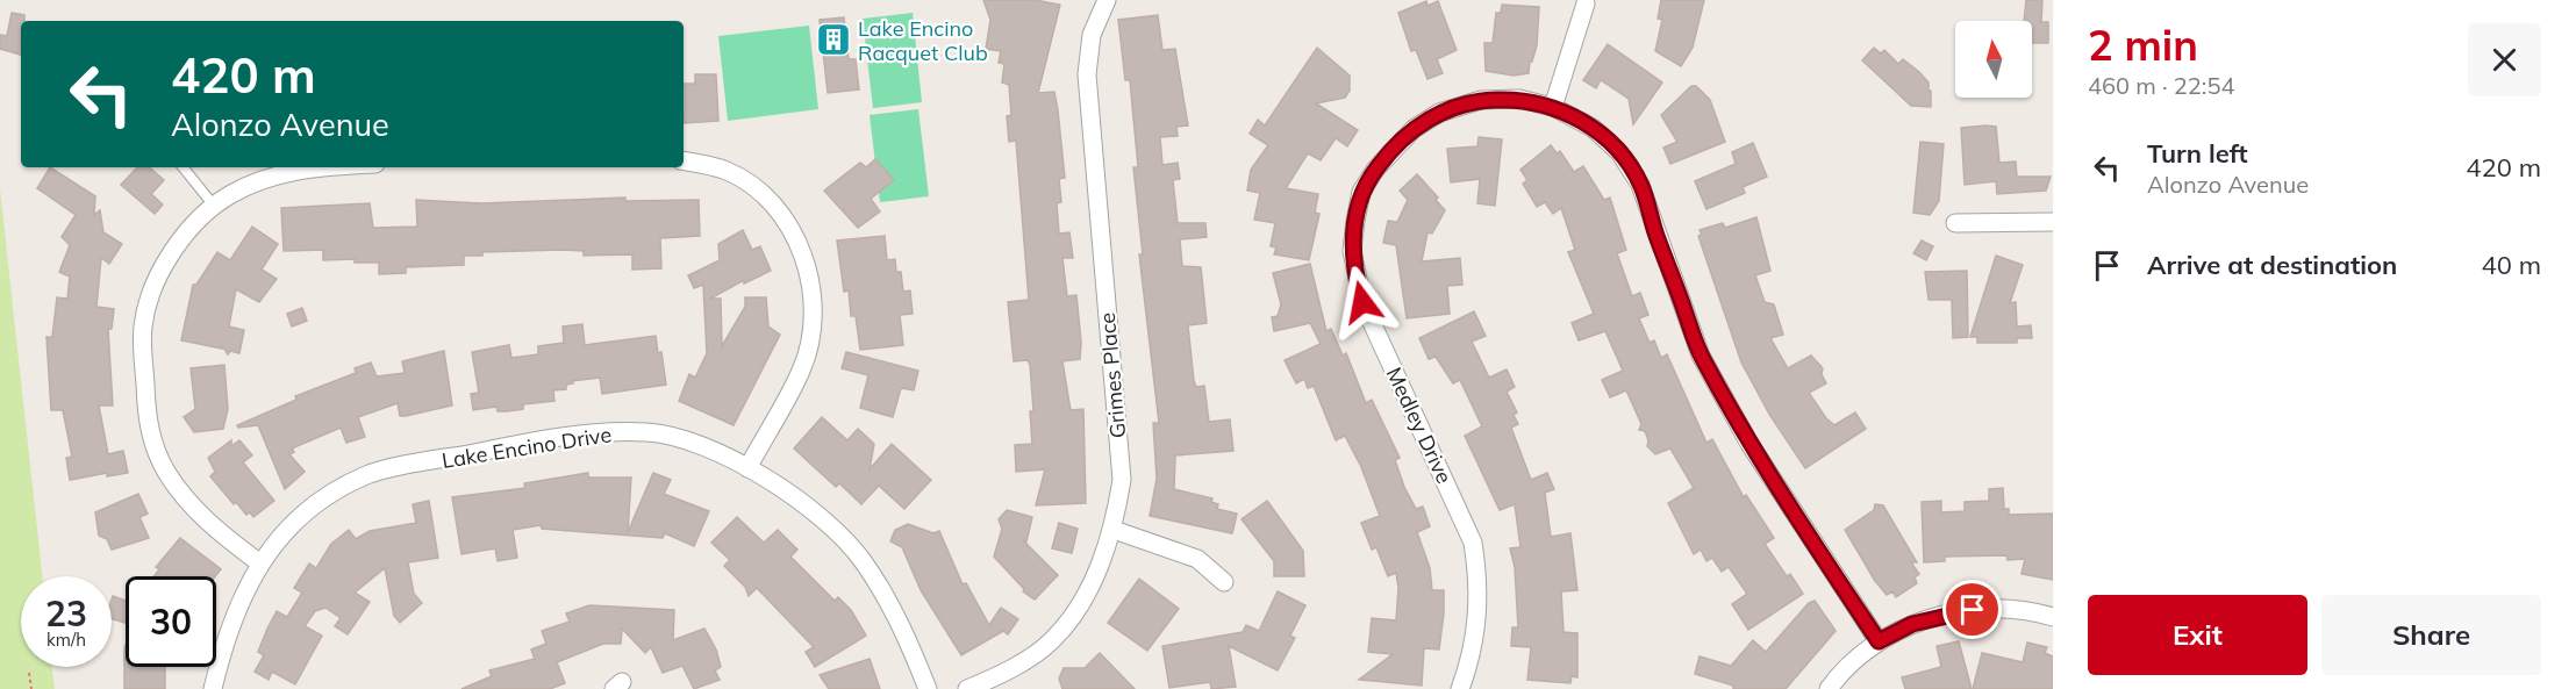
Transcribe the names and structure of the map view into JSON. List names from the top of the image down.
{
  "streets": {
    "street": ["Grimes Place", "Medley Drive", "Lake Encino Drive"]
  },
  "places": {
    "building": ["Lake Encino Racquet Club"]
  },
  "north": "top",
  "page": {
    "heading": ["2 min", "460 m · 22:54"],
    "turn": ["420 m", "Alonzo Avenue"],
    "list": [
      {
        "name": "Turn left",
        "note": "Alonzo Avenue",
        "value": "420 m"
      },
      {
        "name": "Arrive at destination",
        "value": "40 m"
      }
    ],
    "speed": "23 km/h",
    "limit": "30",
    "buttons": ["Exit", "Share"]
  }
}
